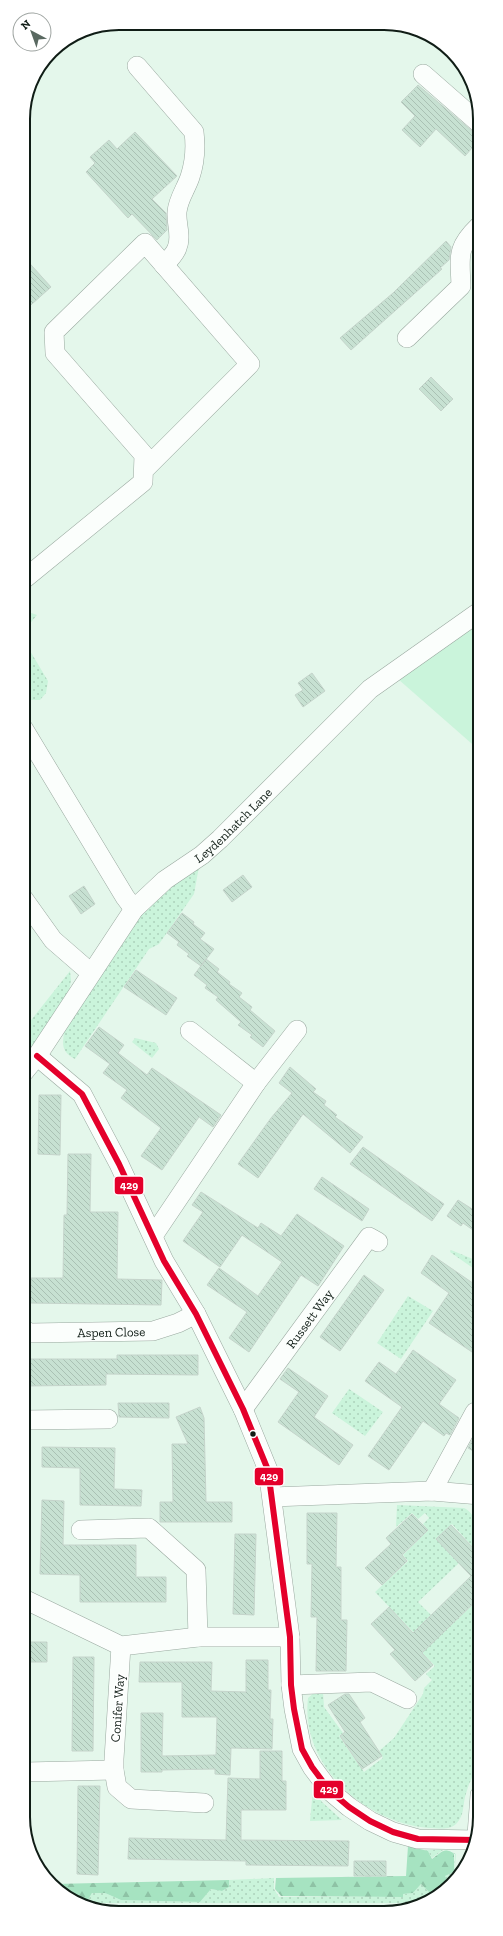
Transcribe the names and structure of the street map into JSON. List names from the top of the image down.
{
  "streets": {
    "street": [
      "Leydenhatch Lane",
      "Russett Way",
      "Aspen Close",
      "Conifer Way"
    ]
  },
  "lines": ["transit line 429"],
  "north": "top left"
}
